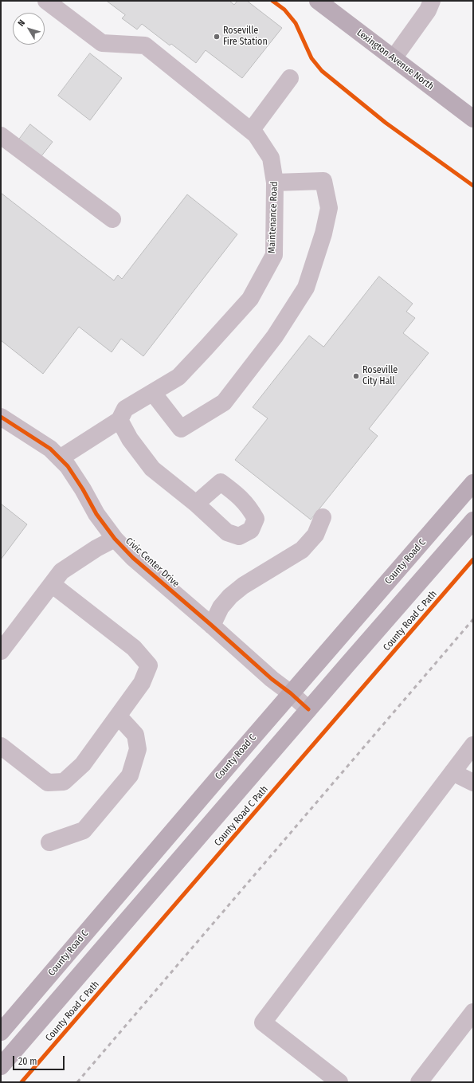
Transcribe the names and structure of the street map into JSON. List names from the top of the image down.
{
  "streets": {
    "main road": ["Lexington Avenue North", "County Road C"],
    "street": ["Maintenance Road", "Civic Center Drive"],
    "cycle path": ["County Road C Path"]
  },
  "crossings": [
    ["County Road C", "Civic Center Drive"]
  ],
  "places": ["Roseville Fire Station", "Roseville City Hall"],
  "scale_bar": "20 m",
  "north": "top left"
}
